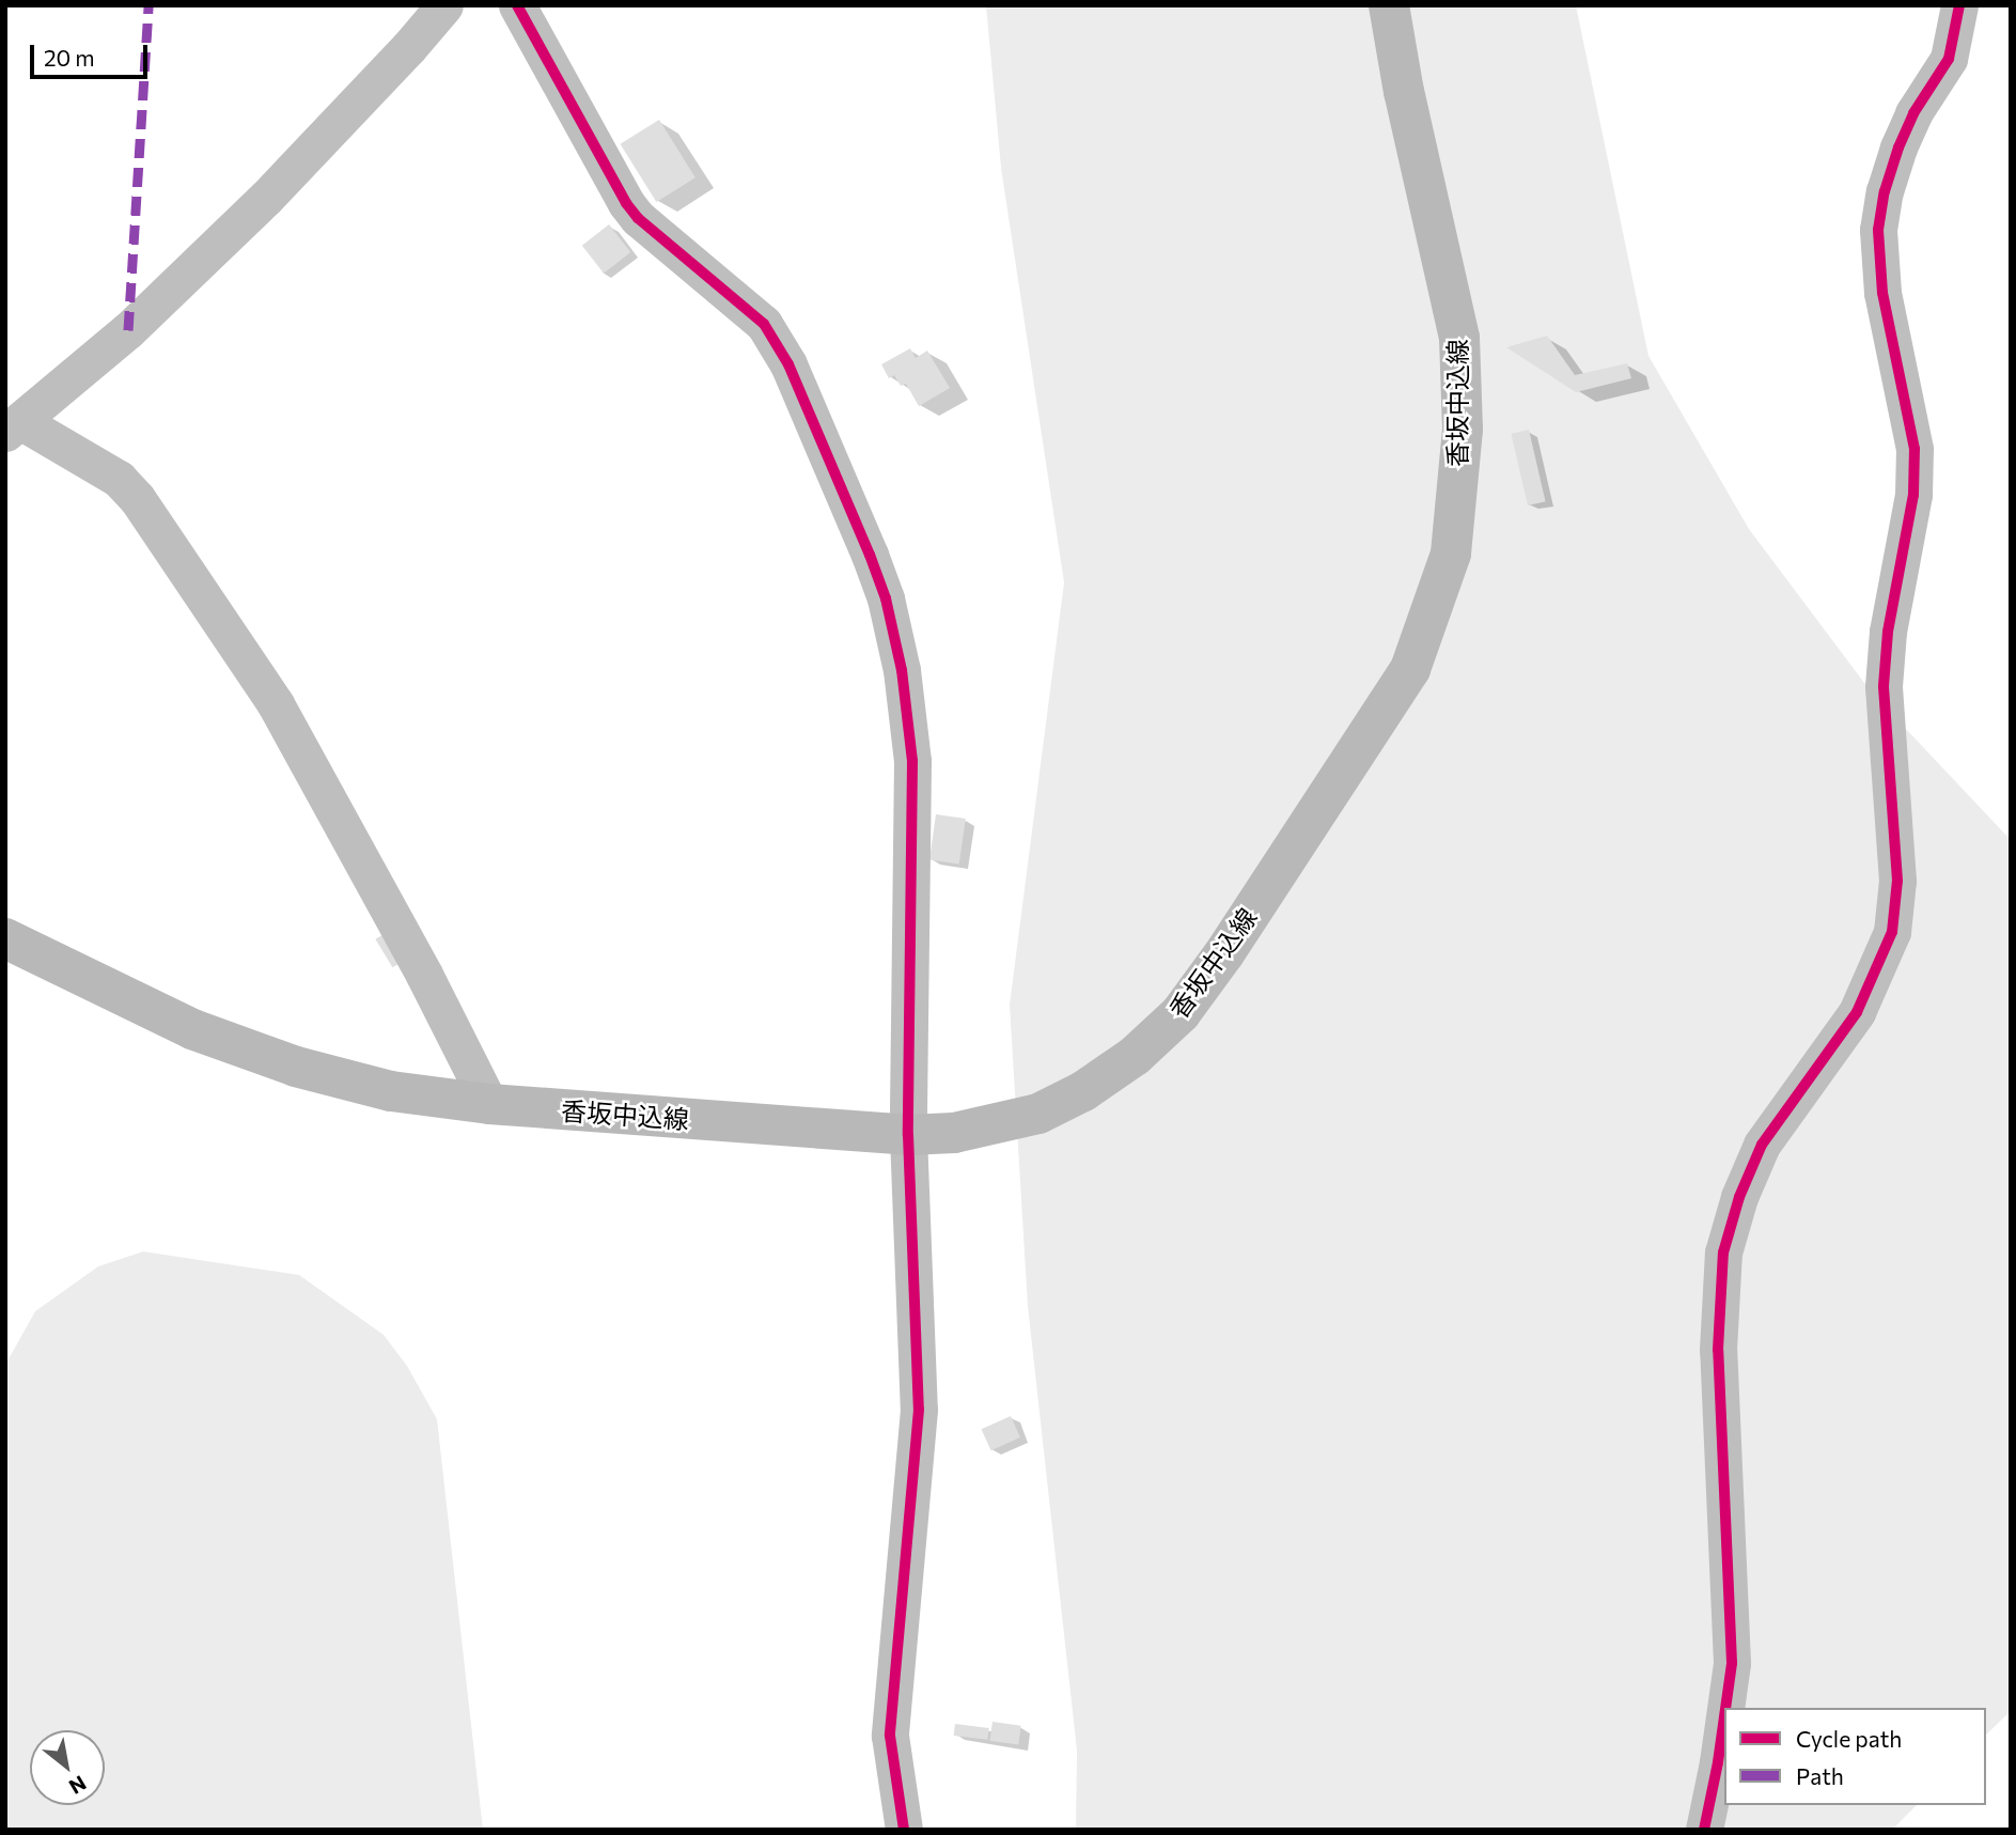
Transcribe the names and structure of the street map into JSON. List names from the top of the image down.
{
  "streets": {
    "main road": ["香坂中込線"]
  },
  "legend": ["Cycle path", "Path"],
  "scale_bar": "20 m",
  "north": "bottom right"
}
